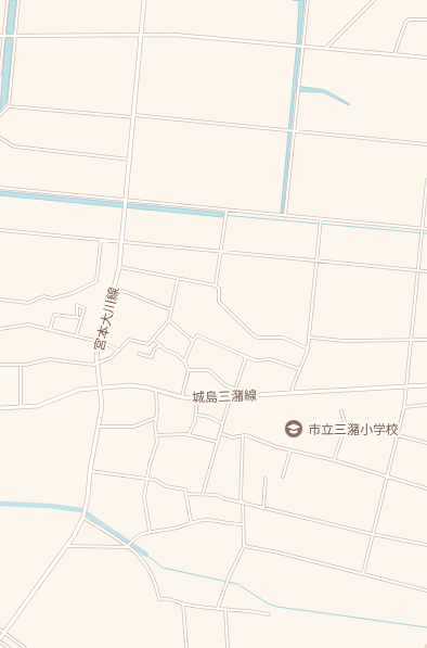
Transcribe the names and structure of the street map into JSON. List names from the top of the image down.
{
  "streets": {
    "main road": ["宮本大川線", "城島三潴線"]
  },
  "crossings": [
    ["宮本大川線", "城島三潴線"]
  ],
  "places": {
    "school or university": ["市立三潴小学校"]
  }
}
